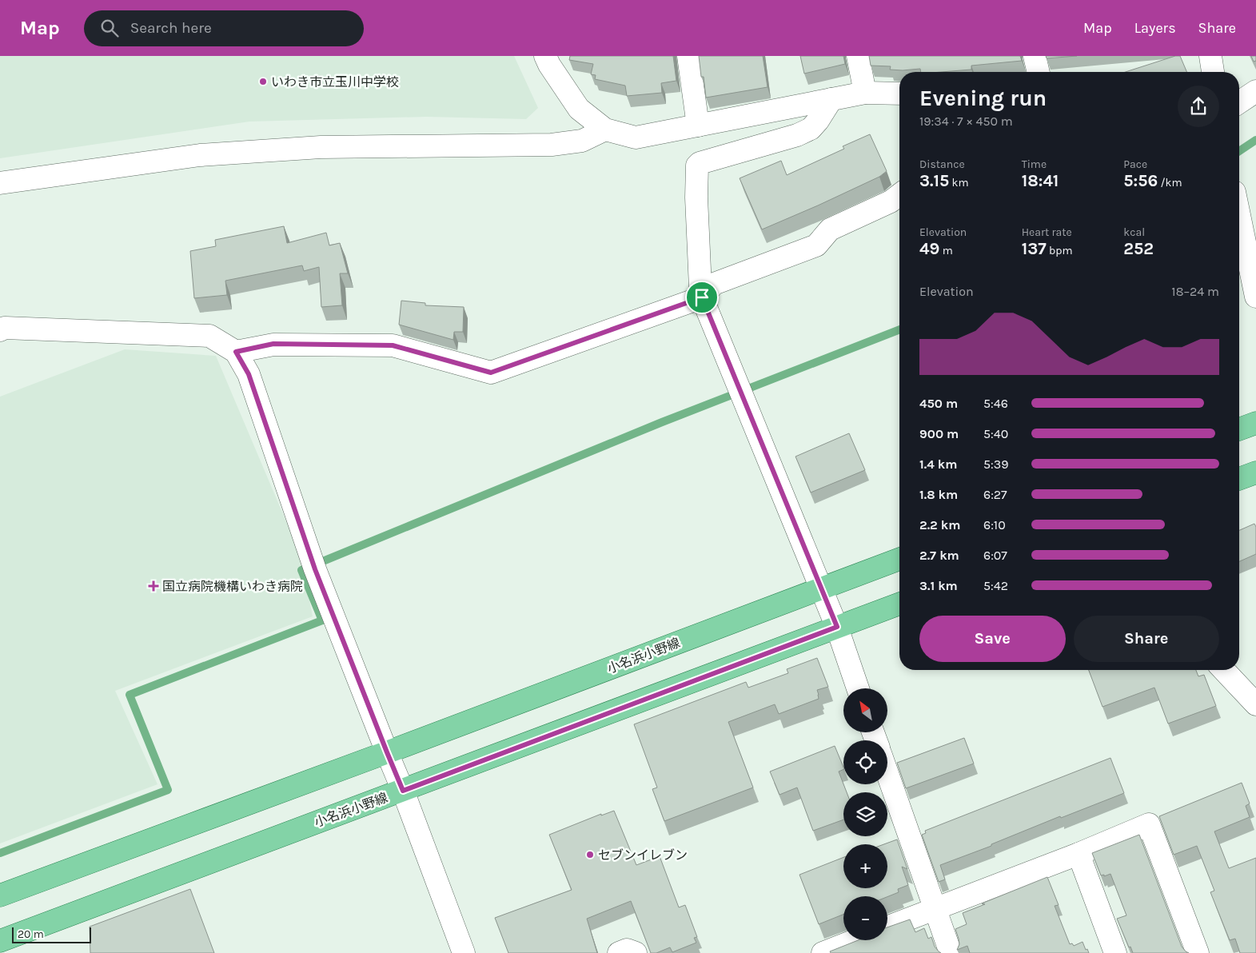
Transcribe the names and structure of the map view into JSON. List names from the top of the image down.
{
  "streets": {
    "main road": ["小名浜小野線"]
  },
  "places": {
    "other": ["いわき市立玉川中学校", "セブンイレブン"],
    "health": ["国立病院機構いわき病院"]
  },
  "scale_bar": "20 m",
  "north": "top left",
  "page": {
    "header": "Map",
    "search": "Search here",
    "nav": ["Map", "Layers", "Share"],
    "heading": ["Evening run", "19:34 · 7 × 450 m"],
    "stats": [
      ["Distance", "3.15 km"],
      ["Time", "18:41"],
      ["Pace", "5:56 /km"],
      ["Elevation", "49 m"],
      ["Heart rate", "137 bpm"],
      ["kcal", "252"]
    ],
    "chart": ["Elevation", "18–24 m"],
    "list": [
      {
        "name": "450 m",
        "note": "5:46"
      },
      {
        "name": "900 m",
        "note": "5:40"
      },
      {
        "name": "1.4 km",
        "note": "5:39"
      },
      {
        "name": "1.8 km",
        "note": "6:27"
      },
      {
        "name": "2.2 km",
        "note": "6:10"
      },
      {
        "name": "2.7 km",
        "note": "6:07"
      },
      {
        "name": "3.1 km",
        "note": "5:42"
      }
    ],
    "buttons": ["Save", "Share"],
    "map_buttons": ["+", "−"],
    "scale": "20 m"
  }
}
